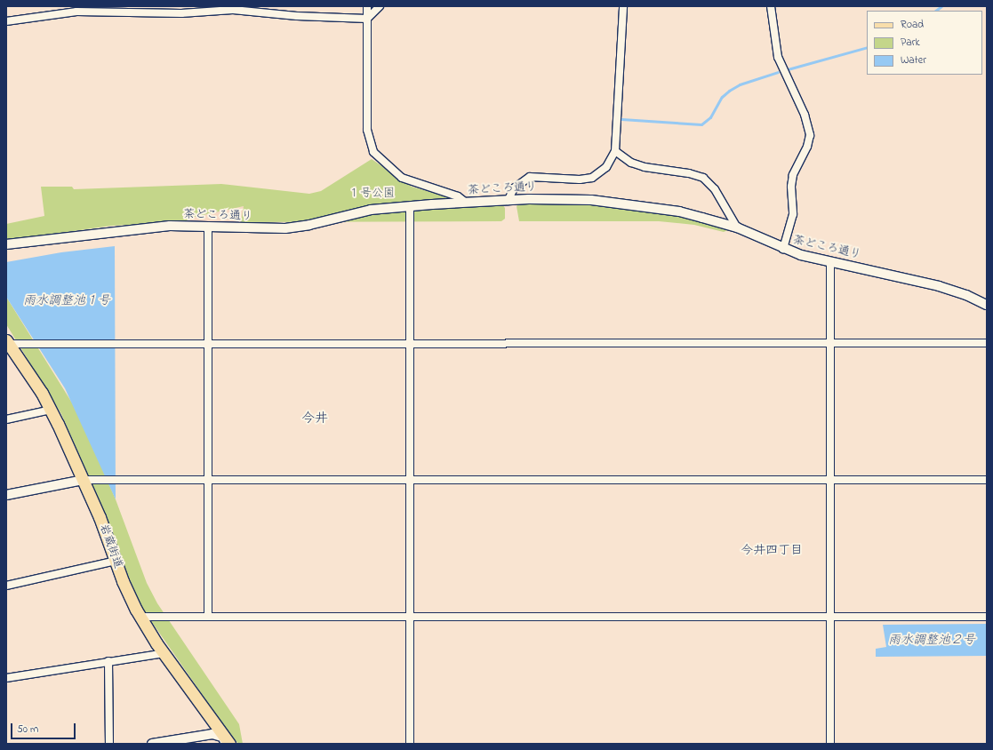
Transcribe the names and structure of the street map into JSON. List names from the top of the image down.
{
  "streets": {
    "main road": ["岩蔵街道"],
    "street": ["茶どころ通り"]
  },
  "districts": ["今井", "今井四丁目"],
  "water": ["雨水調整池１号", "雨水調整池２号"],
  "parks": ["１号公園"],
  "legend": ["Road", "Park", "Water"],
  "scale_bar": "50 m"
}
